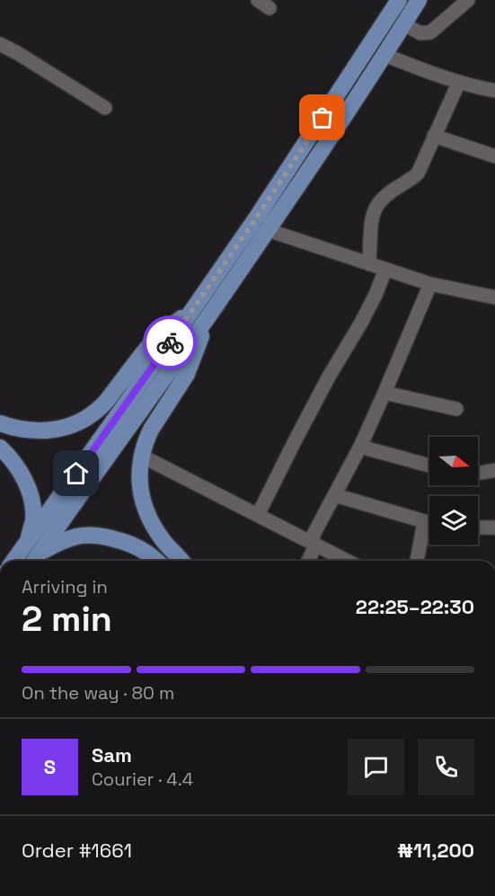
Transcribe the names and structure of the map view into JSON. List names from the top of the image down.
{
  "north": "right",
  "page": {
    "heading": ["2 min", "Arriving in", "22:25–22:30"],
    "panel": [
      "Sam",
      "Courier · 4.4",
      "Order #1661",
      "₦11,200"
    ],
    "bar": "On the way · 80 m",
    "round": "S"
  }
}
